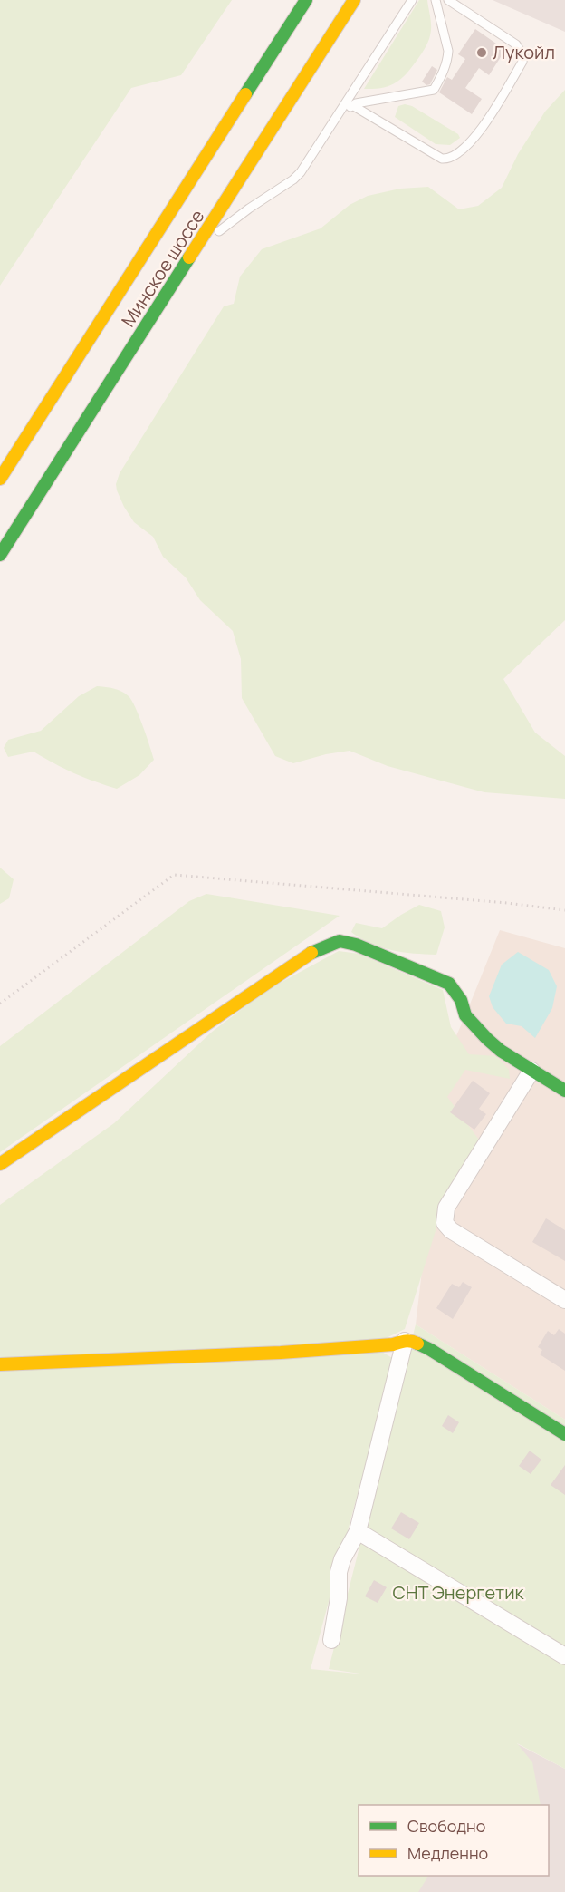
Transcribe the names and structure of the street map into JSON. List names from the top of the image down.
{
  "streets": {
    "main road": ["Минское шоссе"]
  },
  "parks": ["СНТ Энергетик"],
  "places": ["Лукойл"],
  "legend": ["Свободно", "Медленно"]
}
